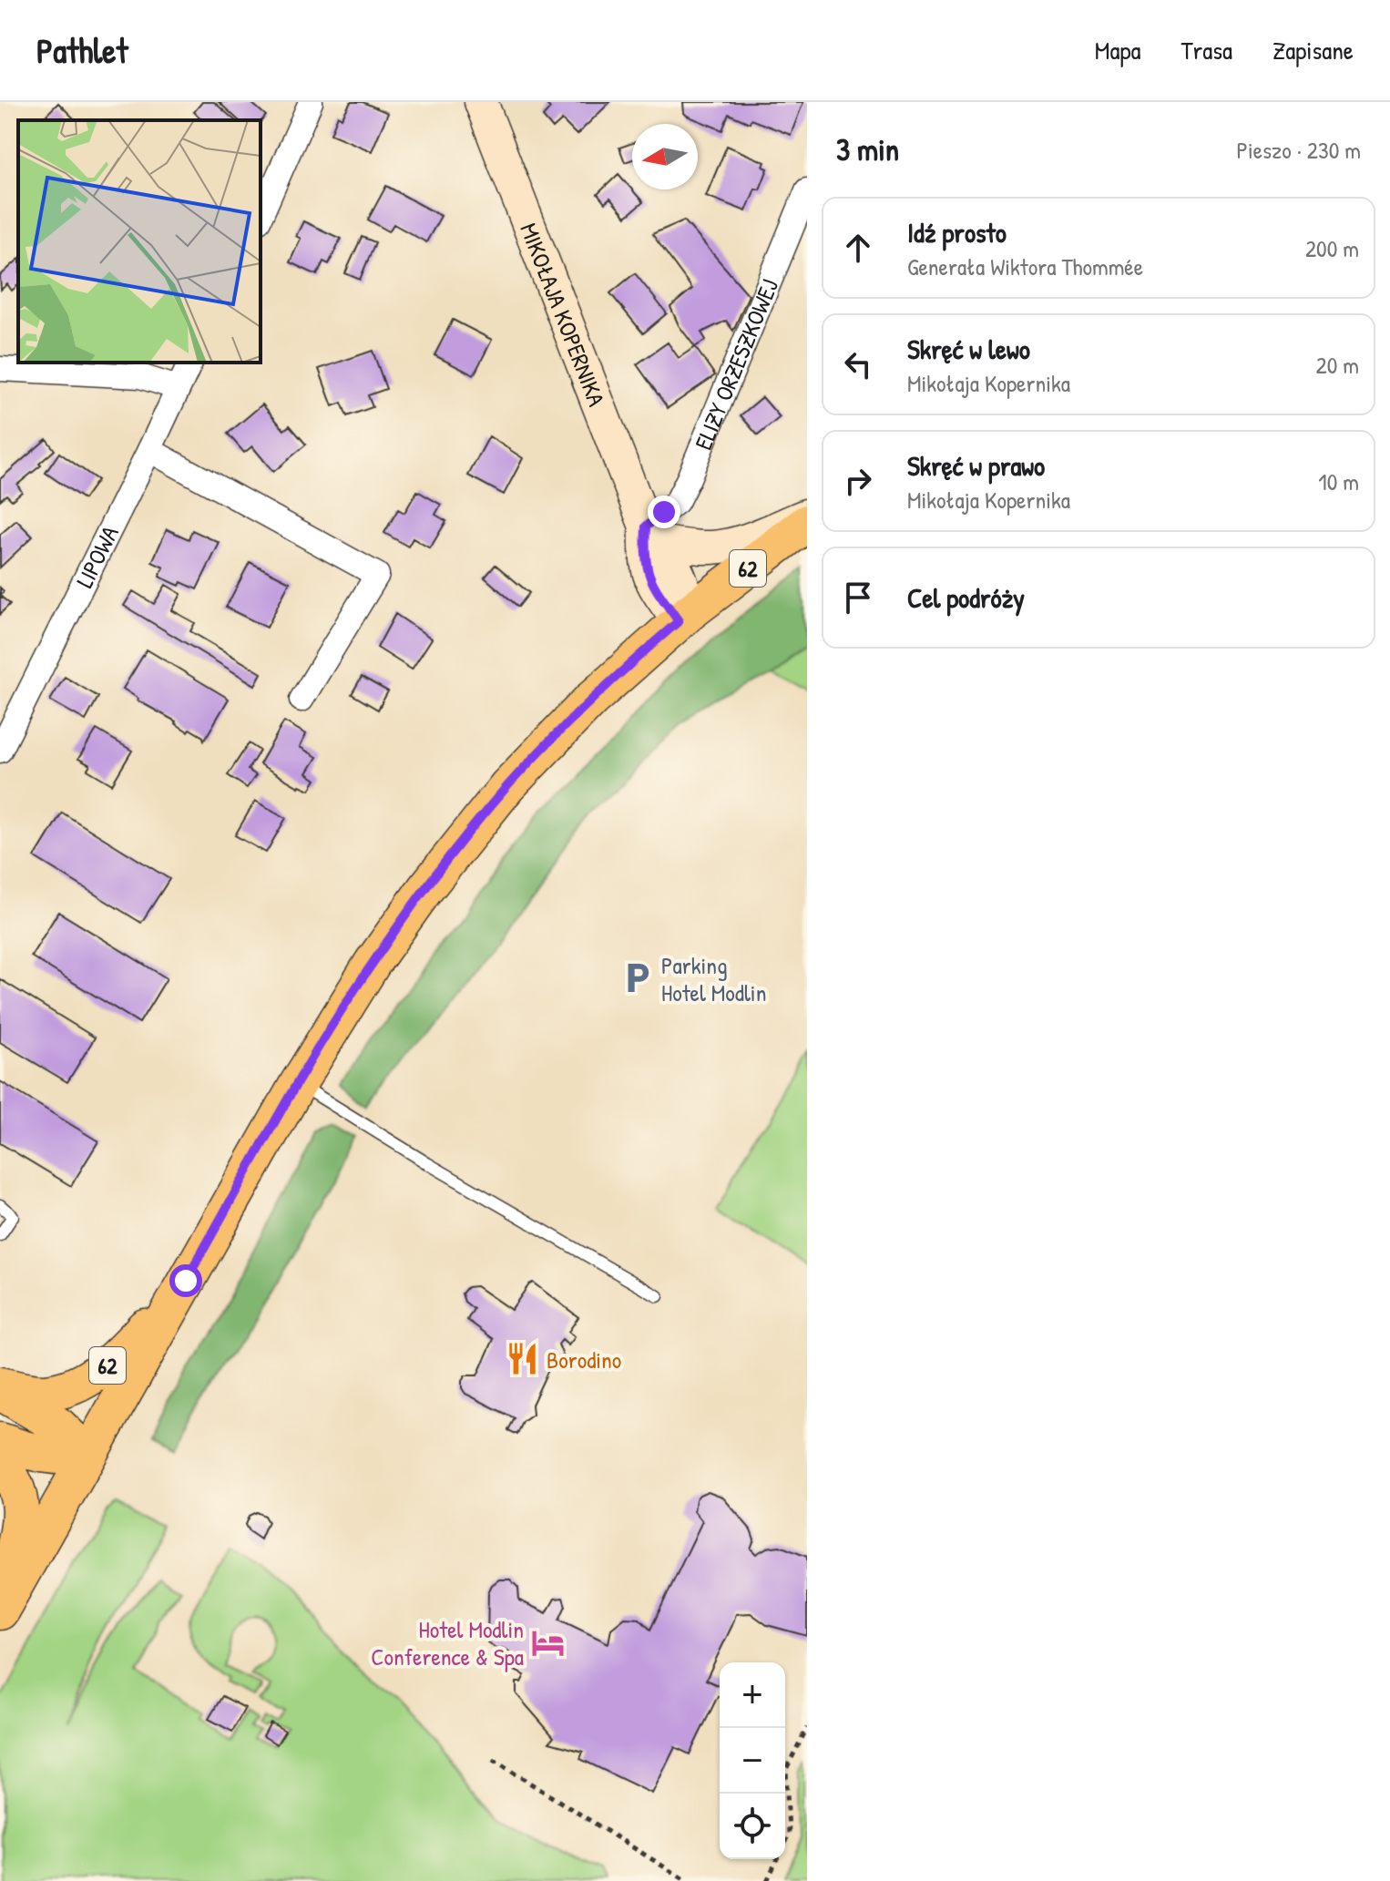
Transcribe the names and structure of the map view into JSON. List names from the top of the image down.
{
  "streets": {
    "main road": ["62"],
    "street": ["MIKOŁAJA KOPERNIKA", "ELIZY ORZESZKOWEJ", "LIPOWA"]
  },
  "crossings": [
    ["MIKOŁAJA KOPERNIKA", "ELIZY ORZESZKOWEJ"],
    ["MIKOŁAJA KOPERNIKA", "62"]
  ],
  "places": {
    "parking": ["Parking Hotel Modlin"],
    "restaurant": ["Borodino"],
    "hotel": ["Hotel Modlin Conference & Spa"]
  },
  "north": "left",
  "page": {
    "header": "Pathlet",
    "nav": ["Mapa", "Trasa", "Zapisane"],
    "heading": ["3 min", "Pieszo · 230 m"],
    "list": [
      ["Idź prosto", "Generała Wiktora Thommée", "200 m"],
      ["Skręć w lewo", "Mikołaja Kopernika", "20 m"],
      ["Skręć w prawo", "Mikołaja Kopernika", "10 m"],
      "Cel podróży"
    ],
    "map_buttons": ["+", "−"]
  }
}
